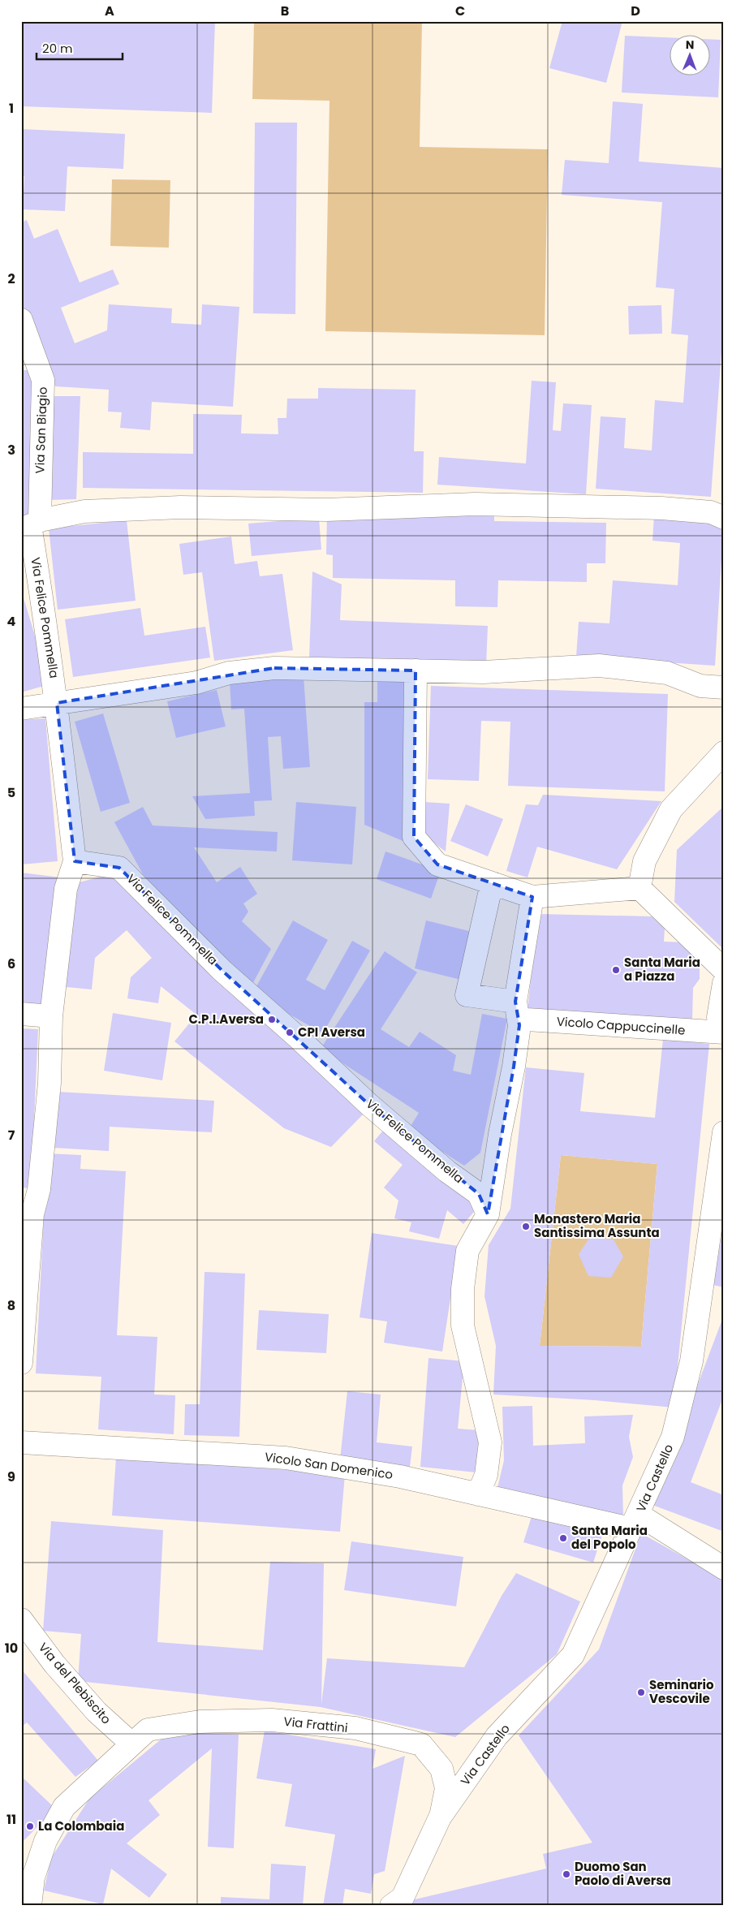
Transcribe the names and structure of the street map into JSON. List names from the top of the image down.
{
  "streets": {
    "street": [
      "Via San Biagio",
      "Via Felice Pommella",
      "Vicolo Cappuccinelle",
      "Vicolo San Domenico",
      "Via Castello",
      "Via del Plebiscito",
      "Via Frattini"
    ]
  },
  "crossings": [
    ["Via San Biagio", "Via Felice Pommella"],
    ["Vicolo San Domenico", "Via Castello"],
    ["Via Castello", "Via Frattini"],
    ["Via del Plebiscito", "Via Frattini"]
  ],
  "places": [
    "Santa Maria a Piazza",
    "C.P.I.Aversa",
    "CPI Aversa",
    "Monastero Maria Santissima Assunta",
    "Santa Maria del Popolo",
    "Seminario Vescovile",
    "La Colombaia",
    "Duomo San Paolo di Aversa"
  ],
  "scale_bar": "20 m",
  "north": "top",
  "grid": {
    "columns": [
      "A",
      "B",
      "C",
      "D"
    ],
    "rows": [
      "1",
      "2",
      "3",
      "4",
      "5",
      "6",
      "7",
      "8",
      "9",
      "10",
      "11"
    ]
  }
}
